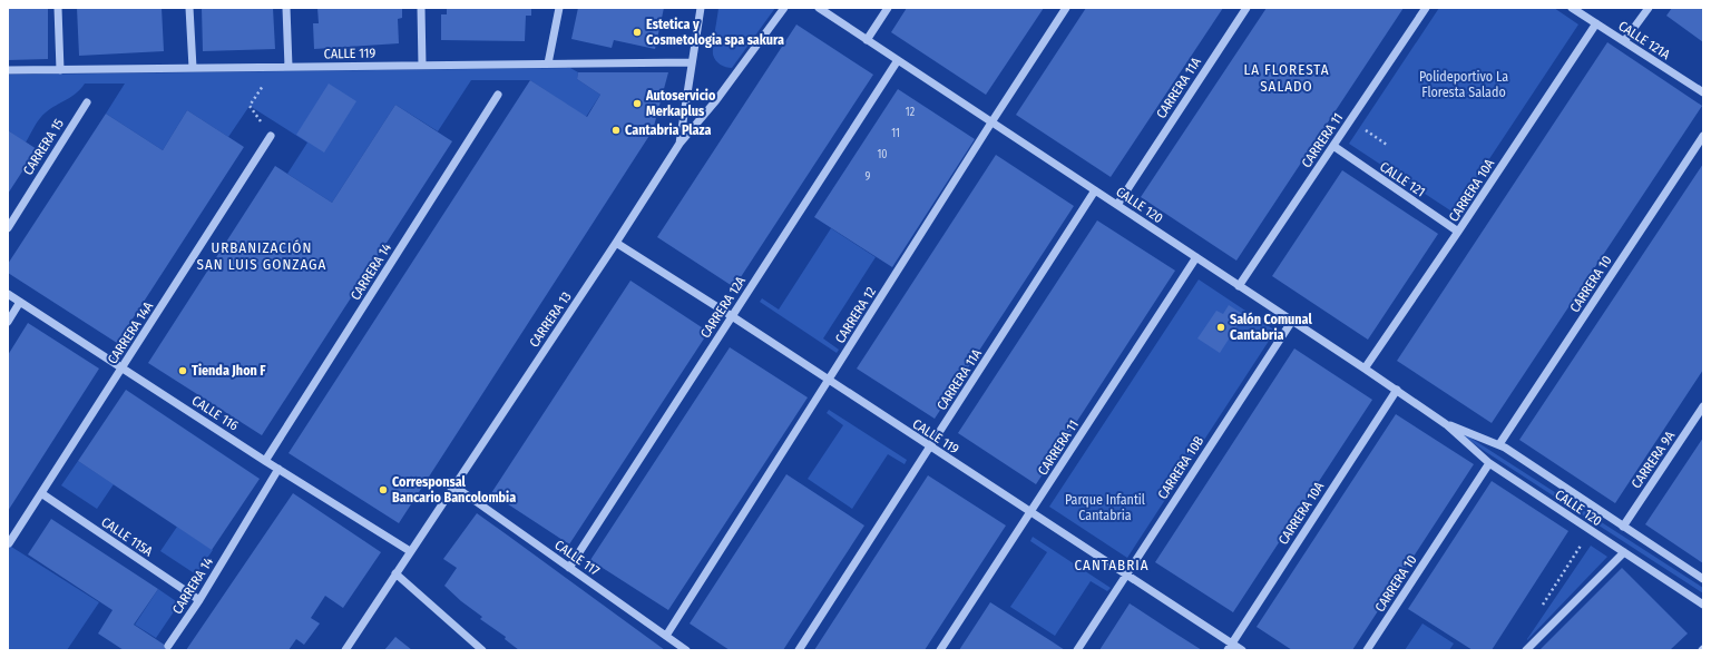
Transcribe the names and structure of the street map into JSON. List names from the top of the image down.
{
  "streets": {
    "street": [
      "CALLE 121A",
      "CALLE 119",
      "CARRERA 11A",
      "CARRERA 11",
      "CARRERA 15",
      "CALLE 121",
      "CARRERA 10A",
      "CALLE 120",
      "CARRERA 14",
      "CARRERA 10",
      "CARRERA 12A",
      "CARRERA 12",
      "CARRERA 13",
      "CARRERA 14A",
      "CALLE 116",
      "CARRERA 9A",
      "CARRERA 10B",
      "CALLE 115A",
      "CALLE 117"
    ]
  },
  "crossings": [
    ["CALLE 121A", "CARRERA 10A"],
    ["CALLE 119", "CARRERA 11A"],
    ["CALLE 119", "CARRERA 11"],
    ["CALLE 119", "CARRERA 10A"],
    ["CALLE 119", "CARRERA 12A"],
    ["CALLE 119", "CARRERA 12"],
    ["CALLE 119", "CARRERA 13"],
    ["CALLE 119", "CARRERA 10B"],
    ["CARRERA 11A", "CALLE 120"],
    ["CARRERA 11", "CALLE 121"],
    ["CARRERA 11", "CALLE 120"],
    ["CALLE 121", "CARRERA 10A"],
    ["CARRERA 10A", "CALLE 120"],
    ["CALLE 120", "CARRERA 10"],
    ["CALLE 120", "CARRERA 12A"],
    ["CALLE 120", "CARRERA 12"],
    ["CALLE 120", "CARRERA 9A"],
    ["CALLE 120", "CARRERA 10B"],
    ["CARRERA 14", "CALLE 116"],
    ["CARRERA 14", "CALLE 115A"],
    ["CARRERA 12A", "CALLE 117"],
    ["CARRERA 12", "CALLE 117"],
    ["CARRERA 13", "CALLE 116"],
    ["CARRERA 13", "CALLE 117"],
    ["CARRERA 14A", "CALLE 116"],
    ["CARRERA 14A", "CALLE 115A"]
  ],
  "districts": ["LA FLORESTA SALADO", "URBANIZACIÓN SAN LUIS GONZAGA", "CANTABRIA"],
  "parks": ["Polideportivo La Floresta Salado", "Parque Infantil Cantabria"],
  "places": [
    "Estetica y Cosmetologia spa sakura",
    "Autoservicio Merkaplus",
    "Cantabria Plaza",
    "Salón Comunal Cantabria",
    "Tienda Jhon F",
    "Corresponsal Bancario Bancolombia"
  ],
  "house_numbers": [
    "12",
    "11",
    "10",
    "9"
  ]
}
